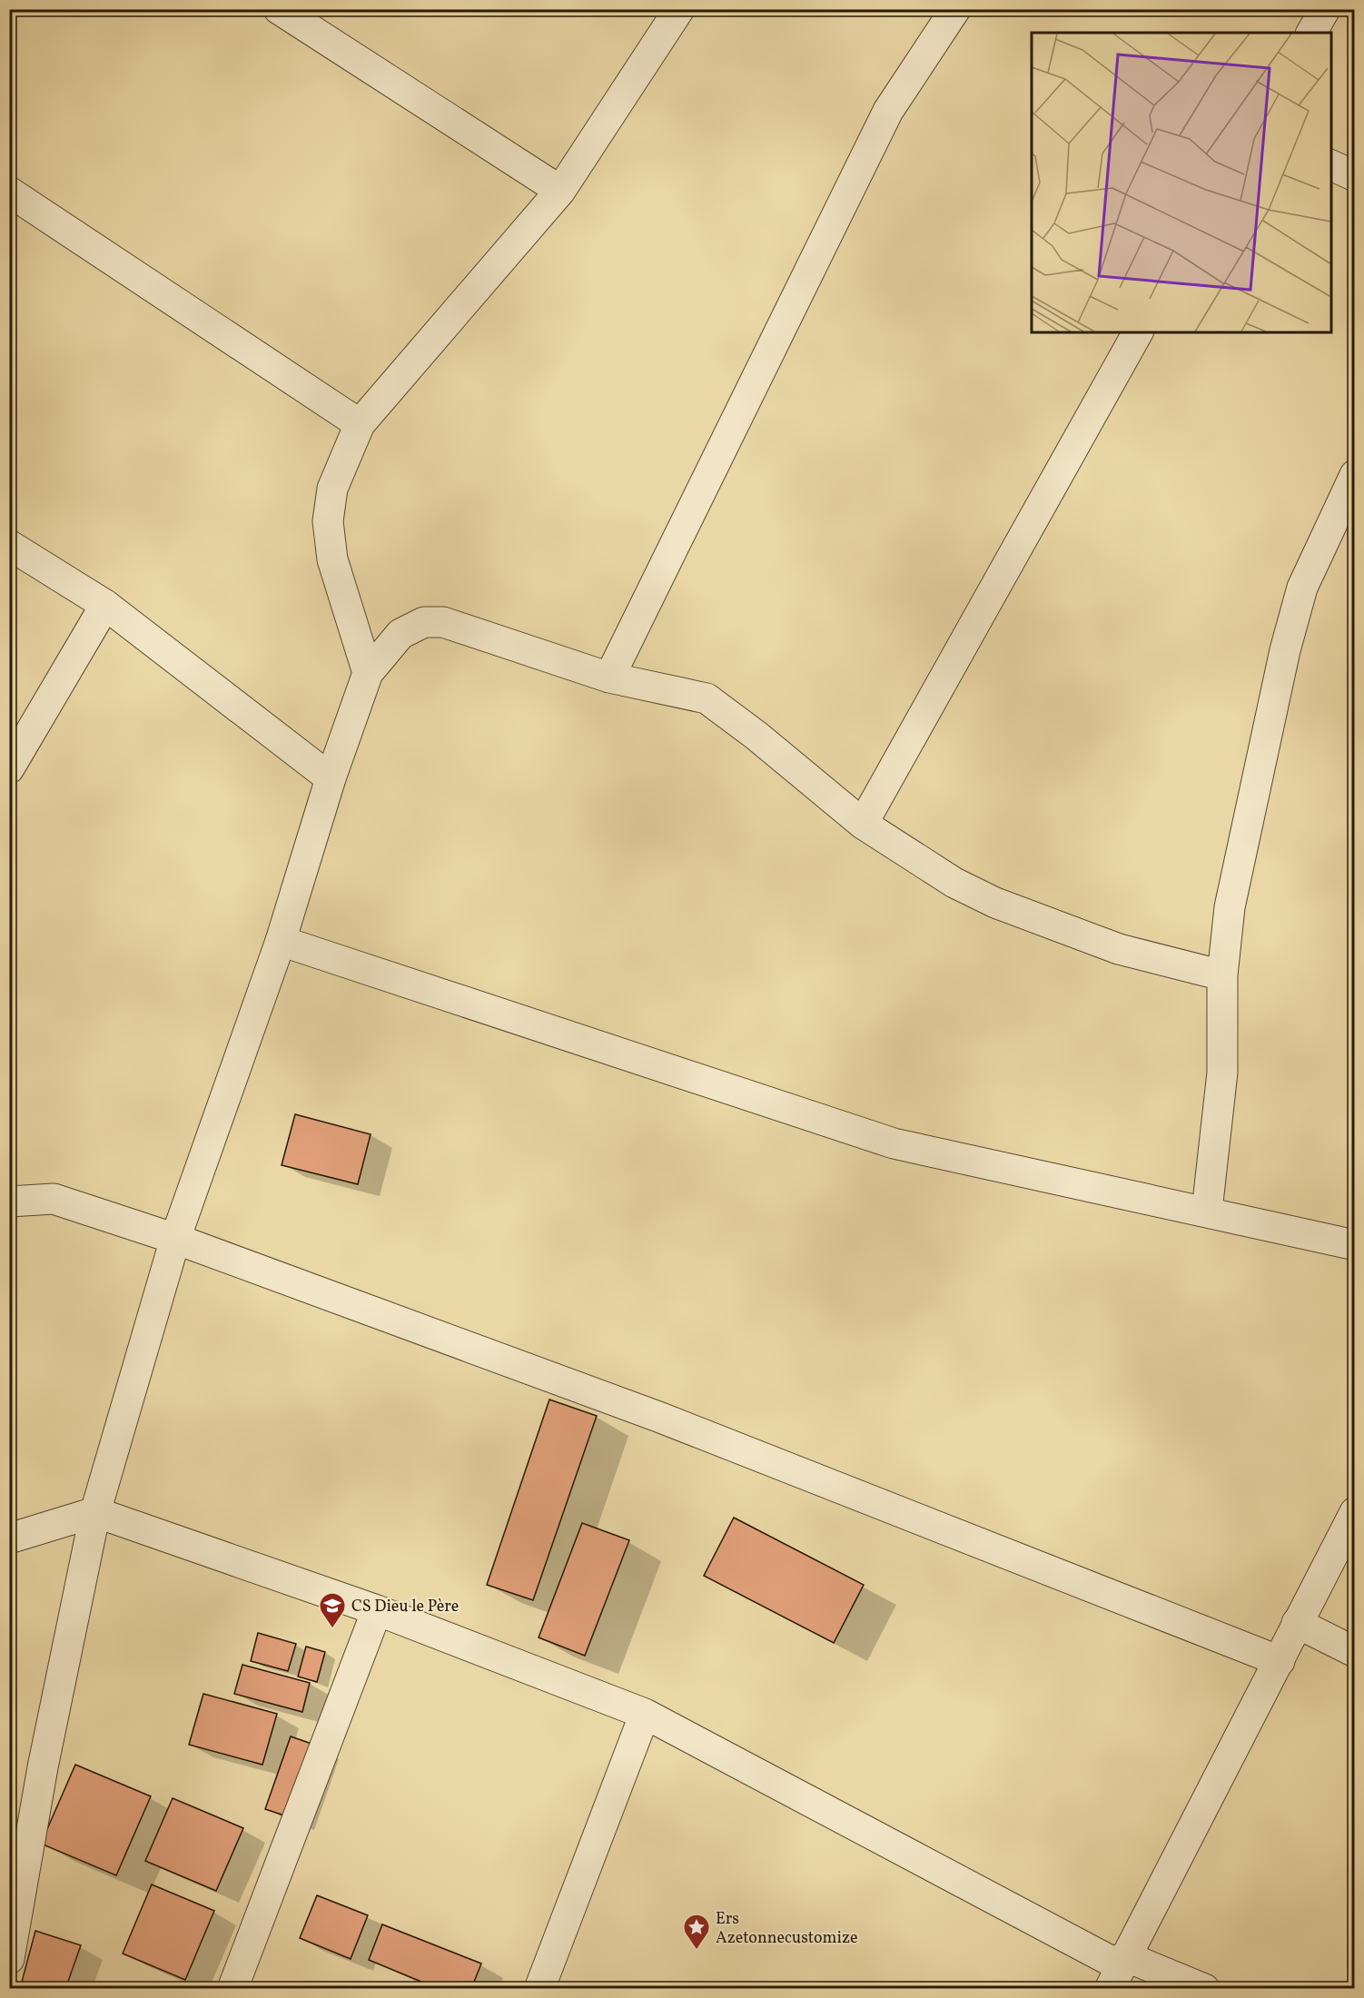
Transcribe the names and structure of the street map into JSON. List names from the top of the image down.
{
  "places": {
    "school or university": ["CS Dieu le Père"],
    "place": ["Ers Azetonnecustomize"]
  }
}
